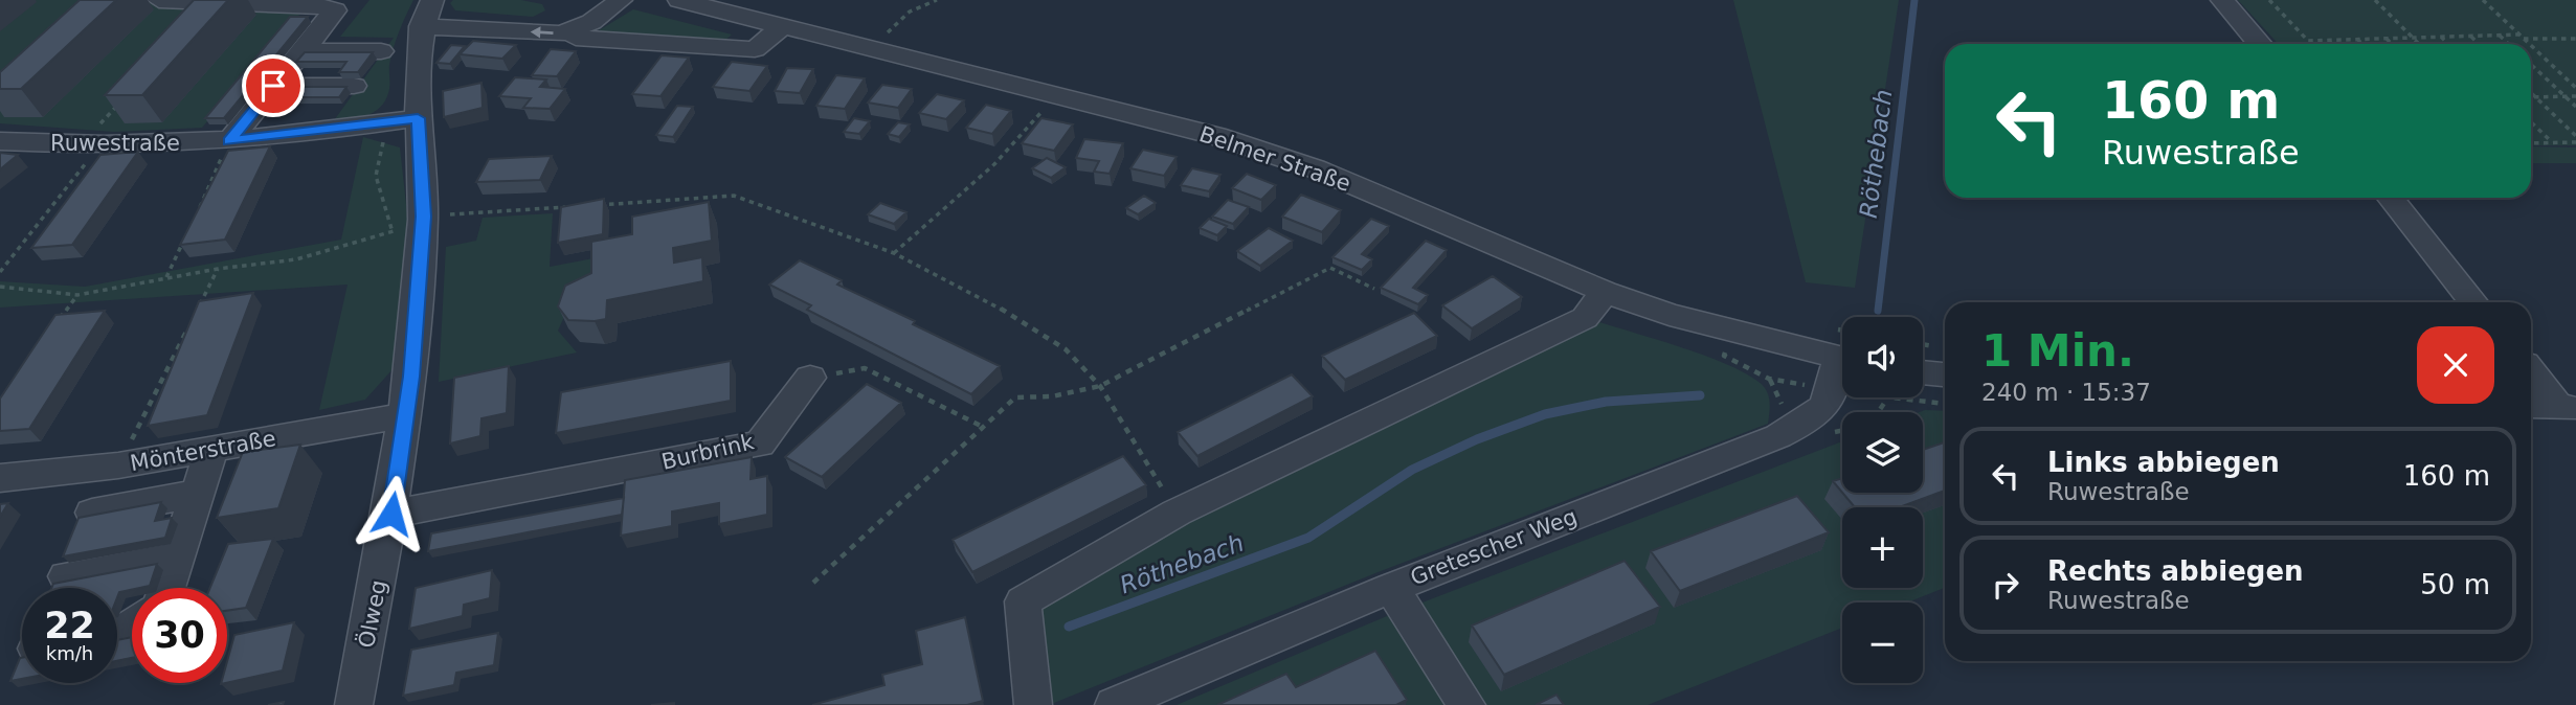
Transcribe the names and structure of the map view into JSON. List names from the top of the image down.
{
  "streets": {
    "street": [
      "Ruwestraße",
      "Belmer Straße",
      "Mönterstraße",
      "Burbrink",
      "Gretescher Weg",
      "Ölweg"
    ]
  },
  "crossings": [
    ["Ruwestraße", "Ölweg"],
    ["Mönterstraße", "Ölweg"],
    ["Burbrink", "Ölweg"]
  ],
  "water": ["Röthebach"],
  "page": {
    "turn": ["160 m", "Ruwestraße"],
    "heading": ["1 Min.", "240 m · 15:37"],
    "map_buttons": ["+", "−"],
    "list": [
      {
        "name": "Links abbiegen",
        "note": "Ruwestraße",
        "value": "160 m"
      },
      {
        "name": "Rechts abbiegen",
        "note": "Ruwestraße",
        "value": "50 m"
      }
    ],
    "speed": "22 km/h",
    "limit": "30"
  }
}
